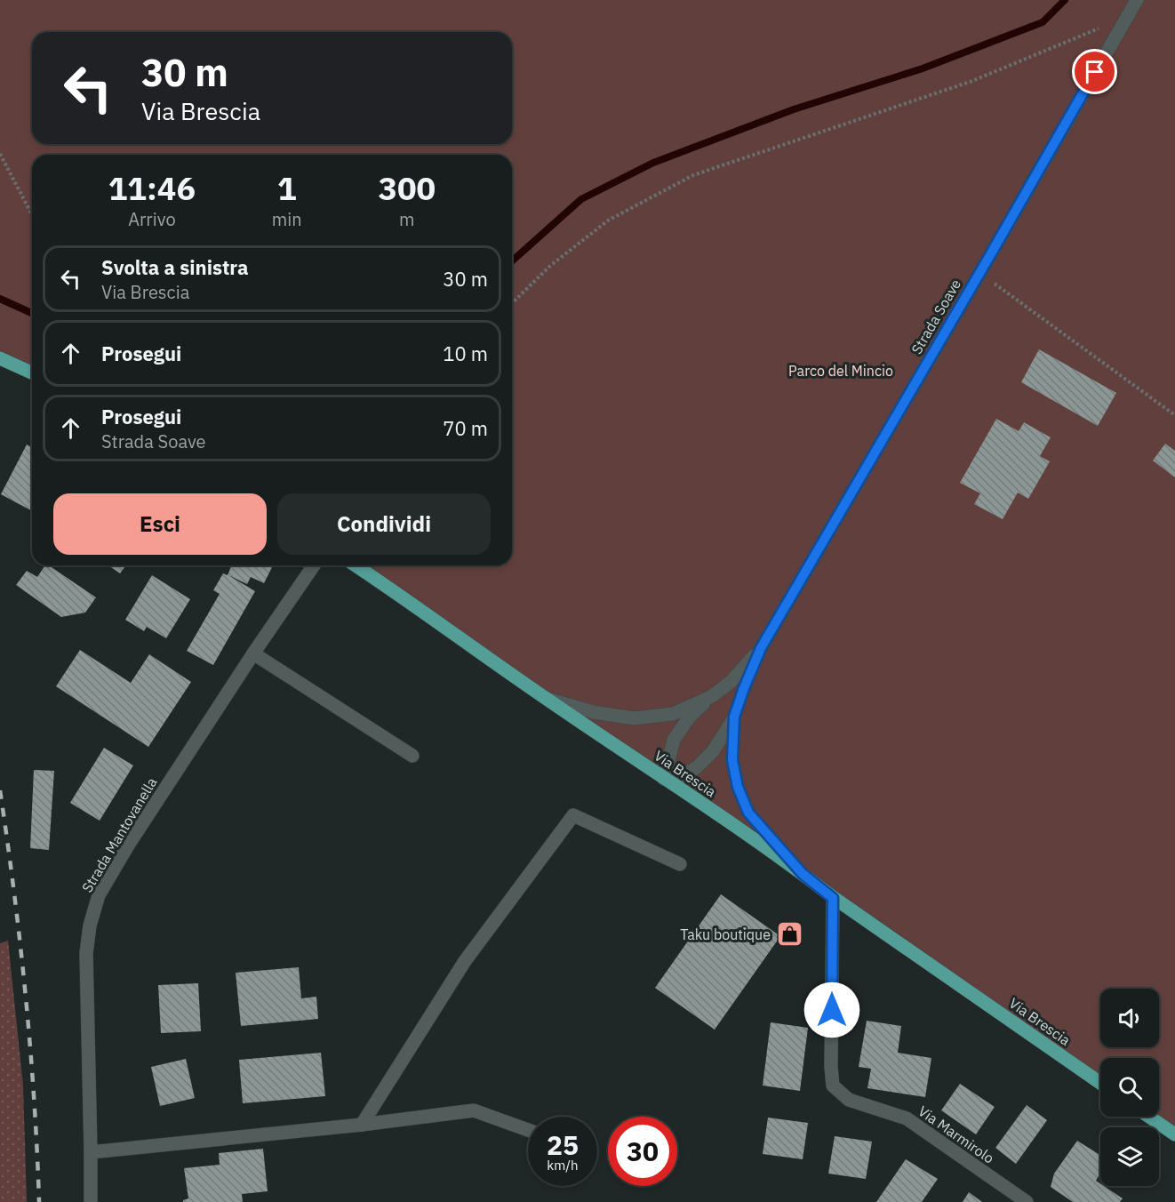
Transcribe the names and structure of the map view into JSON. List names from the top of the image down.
{
  "streets": {
    "main road": ["Via Brescia"],
    "street": ["Strada Soave", "Strada Mantovanella", "Via Marmirolo"]
  },
  "crossings": [
    ["Via Brescia", "Via Marmirolo"]
  ],
  "parks": ["Parco del Mincio"],
  "places": {
    "shop": ["Taku boutique"]
  },
  "page": {
    "turn": ["30 m", "Via Brescia"],
    "eta": [
      "11:46",
      "Arrivo",
      "1",
      "min",
      "300",
      "m"
    ],
    "list": [
      {
        "name": "Svolta a sinistra",
        "note": "Via Brescia",
        "value": "30 m"
      },
      {
        "name": "Prosegui",
        "value": "10 m"
      },
      {
        "name": "Prosegui",
        "note": "Strada Soave",
        "value": "70 m"
      }
    ],
    "buttons": ["Esci", "Condividi"],
    "speed": "25 km/h",
    "limit": "30"
  }
}
